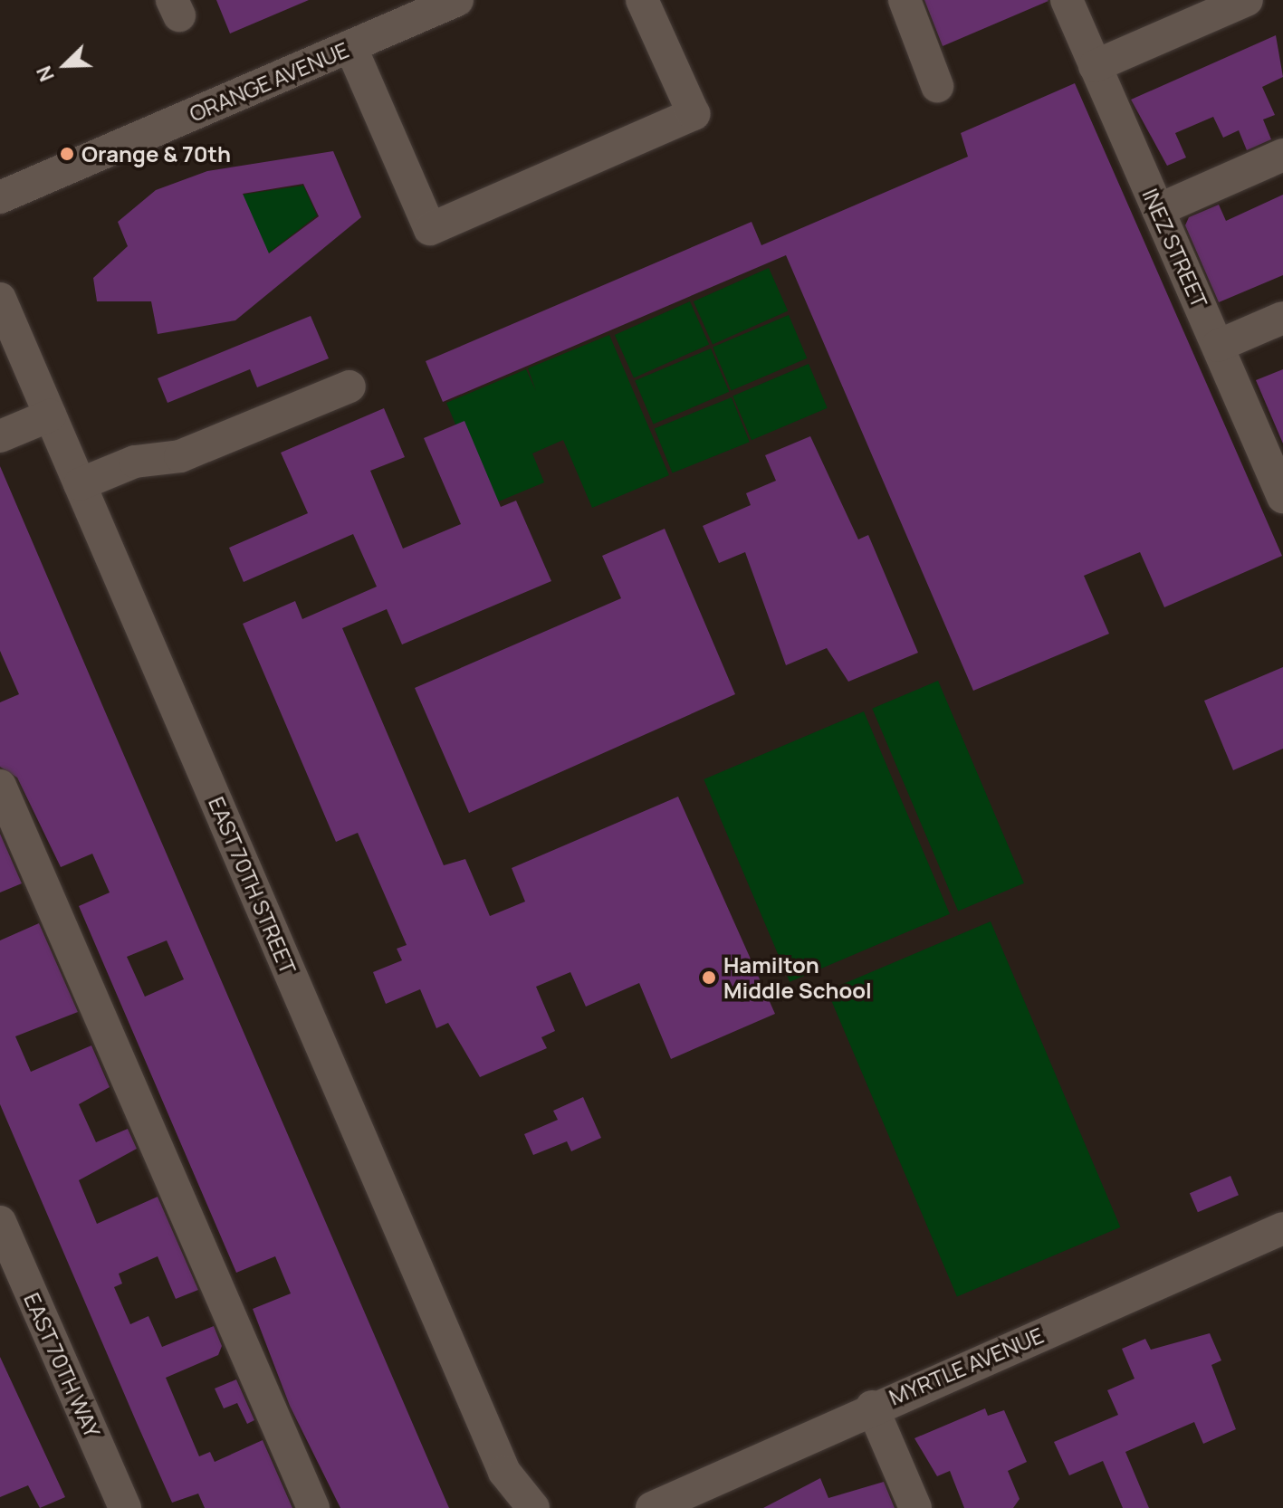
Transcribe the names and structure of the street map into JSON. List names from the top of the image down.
{
  "streets": {
    "street": [
      "ORANGE AVENUE",
      "INEZ STREET",
      "EAST 70TH STREET",
      "EAST 70TH WAY",
      "MYRTLE AVENUE"
    ]
  },
  "places": ["Orange & 70th", "Hamilton Middle School"],
  "north": "bottom left"
}
